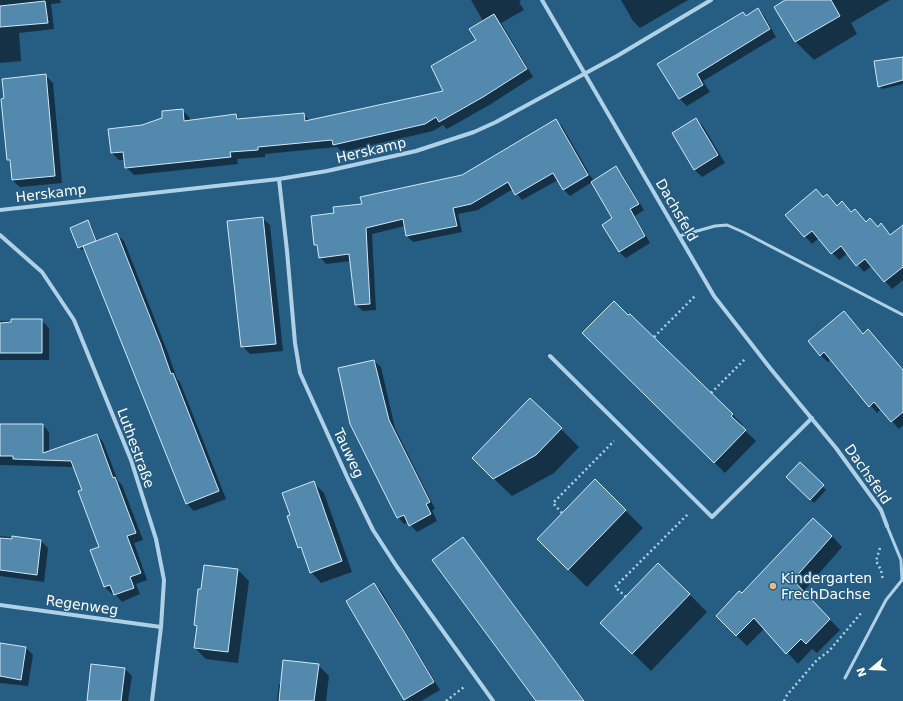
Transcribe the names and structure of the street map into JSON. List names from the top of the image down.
{
  "streets": {
    "street": [
      "Herskamp",
      "Dachsfeld",
      "Luthestraße",
      "Tauweg",
      "Regenweg"
    ]
  },
  "crossings": [
    ["Herskamp", "Dachsfeld"],
    ["Herskamp", "Tauweg"],
    ["Luthestraße", "Regenweg"]
  ],
  "places": ["Kindergarten FrechDachse"],
  "north": "left"
}
